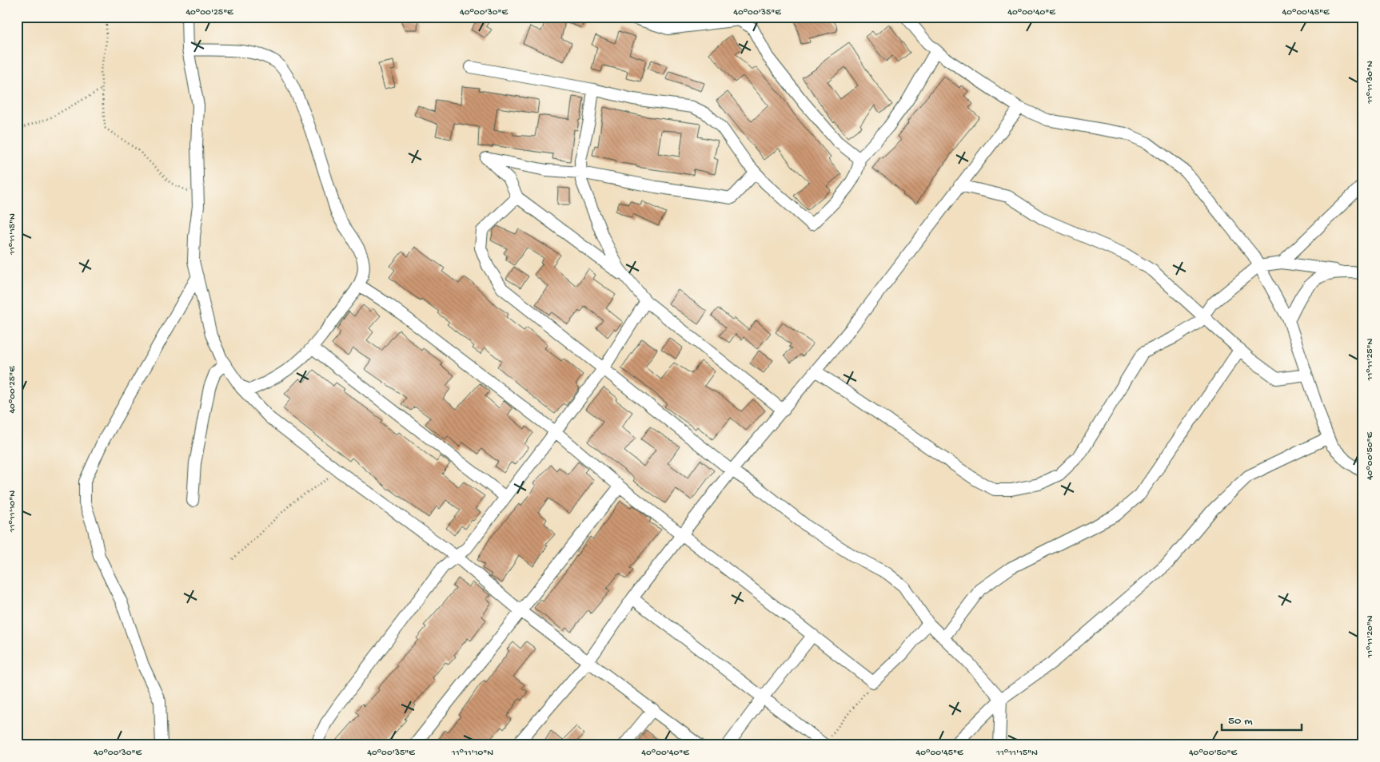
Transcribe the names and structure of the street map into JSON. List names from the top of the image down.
{
  "scale_bar": "50 m",
  "coordinates": [
    "40°00'25\"E",
    "40°00'30\"E",
    "40°00'35\"E",
    "40°00'40\"E",
    "40°00'45\"E",
    "11°11'30\"N",
    "11°11'15\"N",
    "11°11'25\"N",
    "40°00'50\"E",
    "11°11'10\"N",
    "11°11'20\"N"
  ]
}
